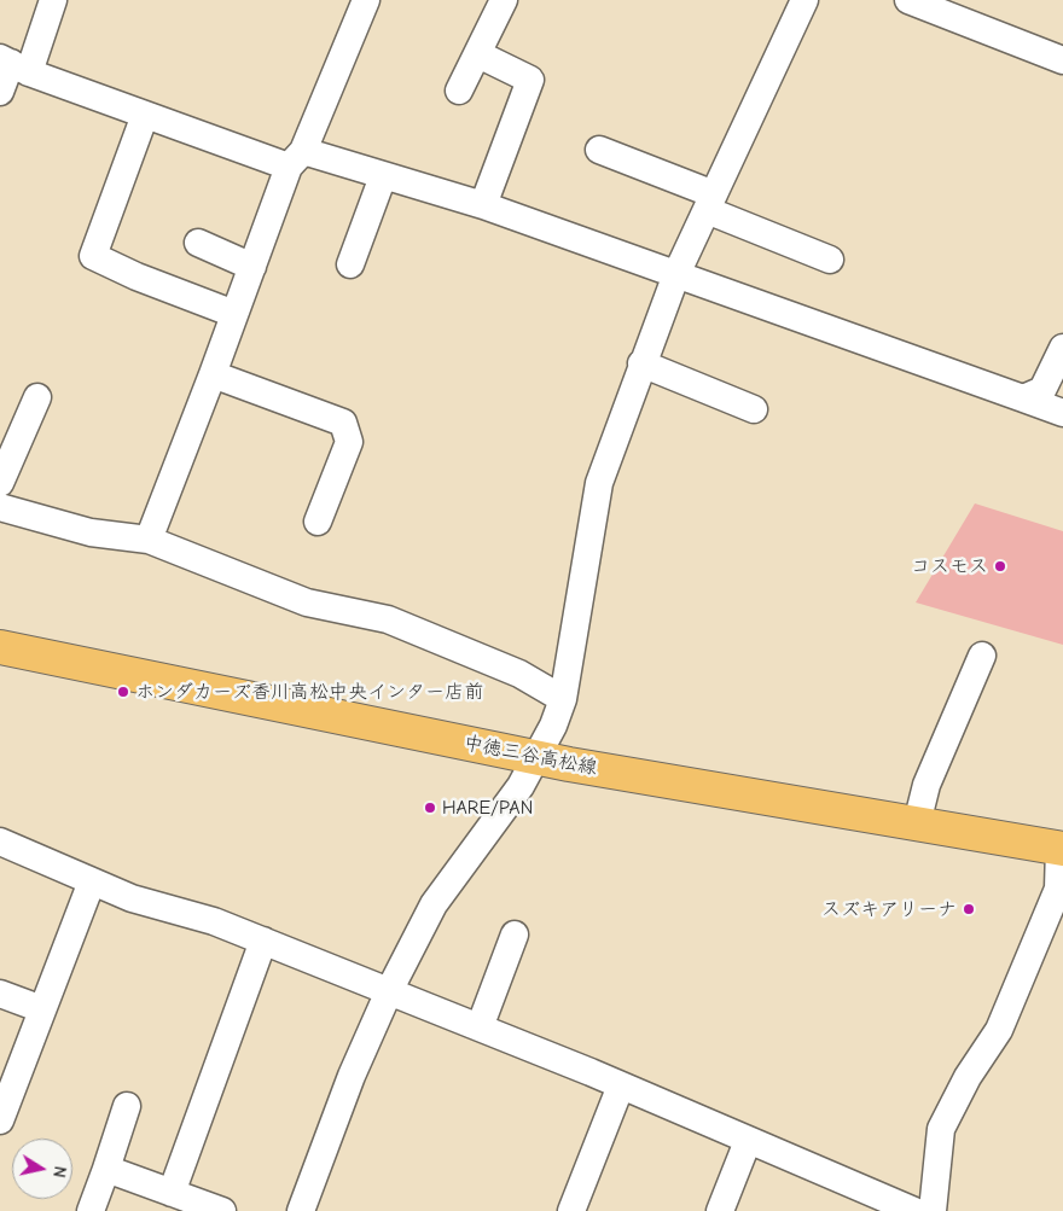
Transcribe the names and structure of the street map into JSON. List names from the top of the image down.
{
  "streets": {
    "main road": ["中徳三谷高松線"]
  },
  "places": [
    "コスモス",
    "ホンダカーズ香川高松中央インター店前",
    "HARE/PAN",
    "スズキアリーナ"
  ],
  "north": "right"
}
